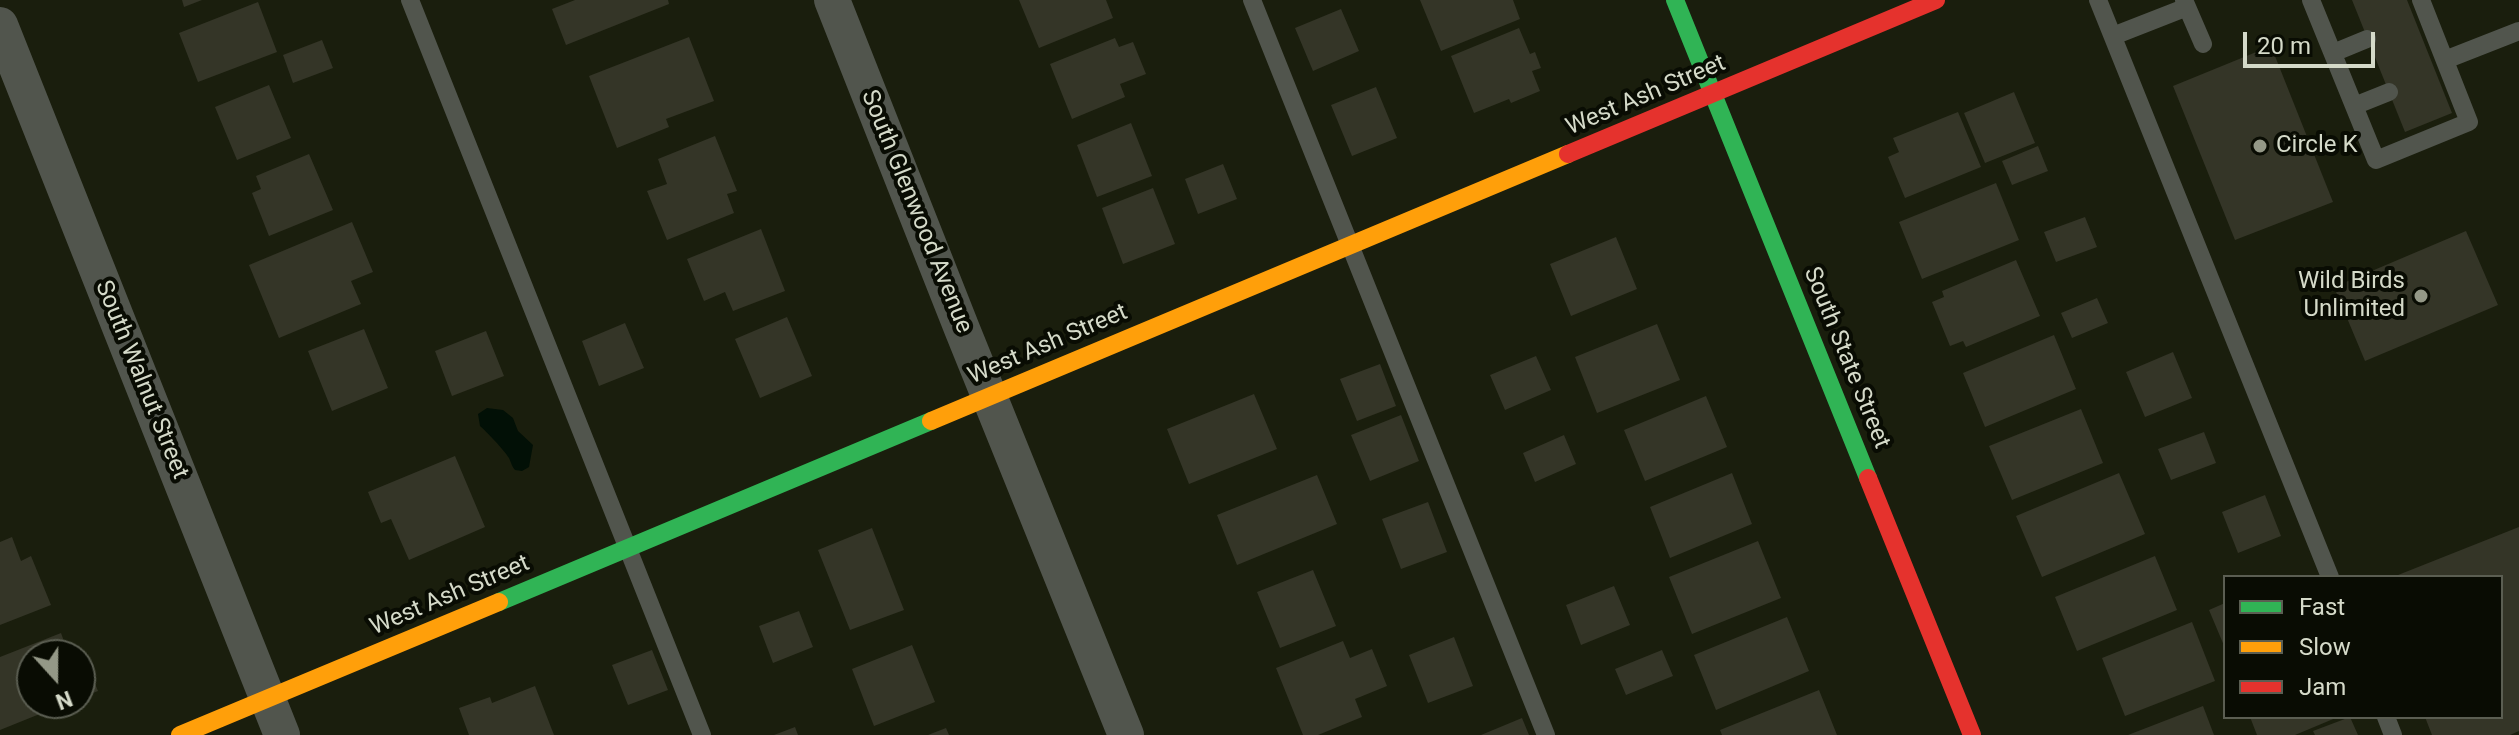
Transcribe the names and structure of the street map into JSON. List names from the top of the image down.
{
  "streets": {
    "street": [
      "West Ash Street",
      "South Glenwood Avenue",
      "South State Street",
      "South Walnut Street"
    ]
  },
  "crossings": [
    ["West Ash Street", "South Glenwood Avenue"],
    ["West Ash Street", "South State Street"],
    ["West Ash Street", "South Walnut Street"]
  ],
  "places": ["Circle K", "Wild Birds Unlimited"],
  "legend": ["Fast", "Slow", "Jam"],
  "scale_bar": "20 m",
  "north": "bottom"
}
